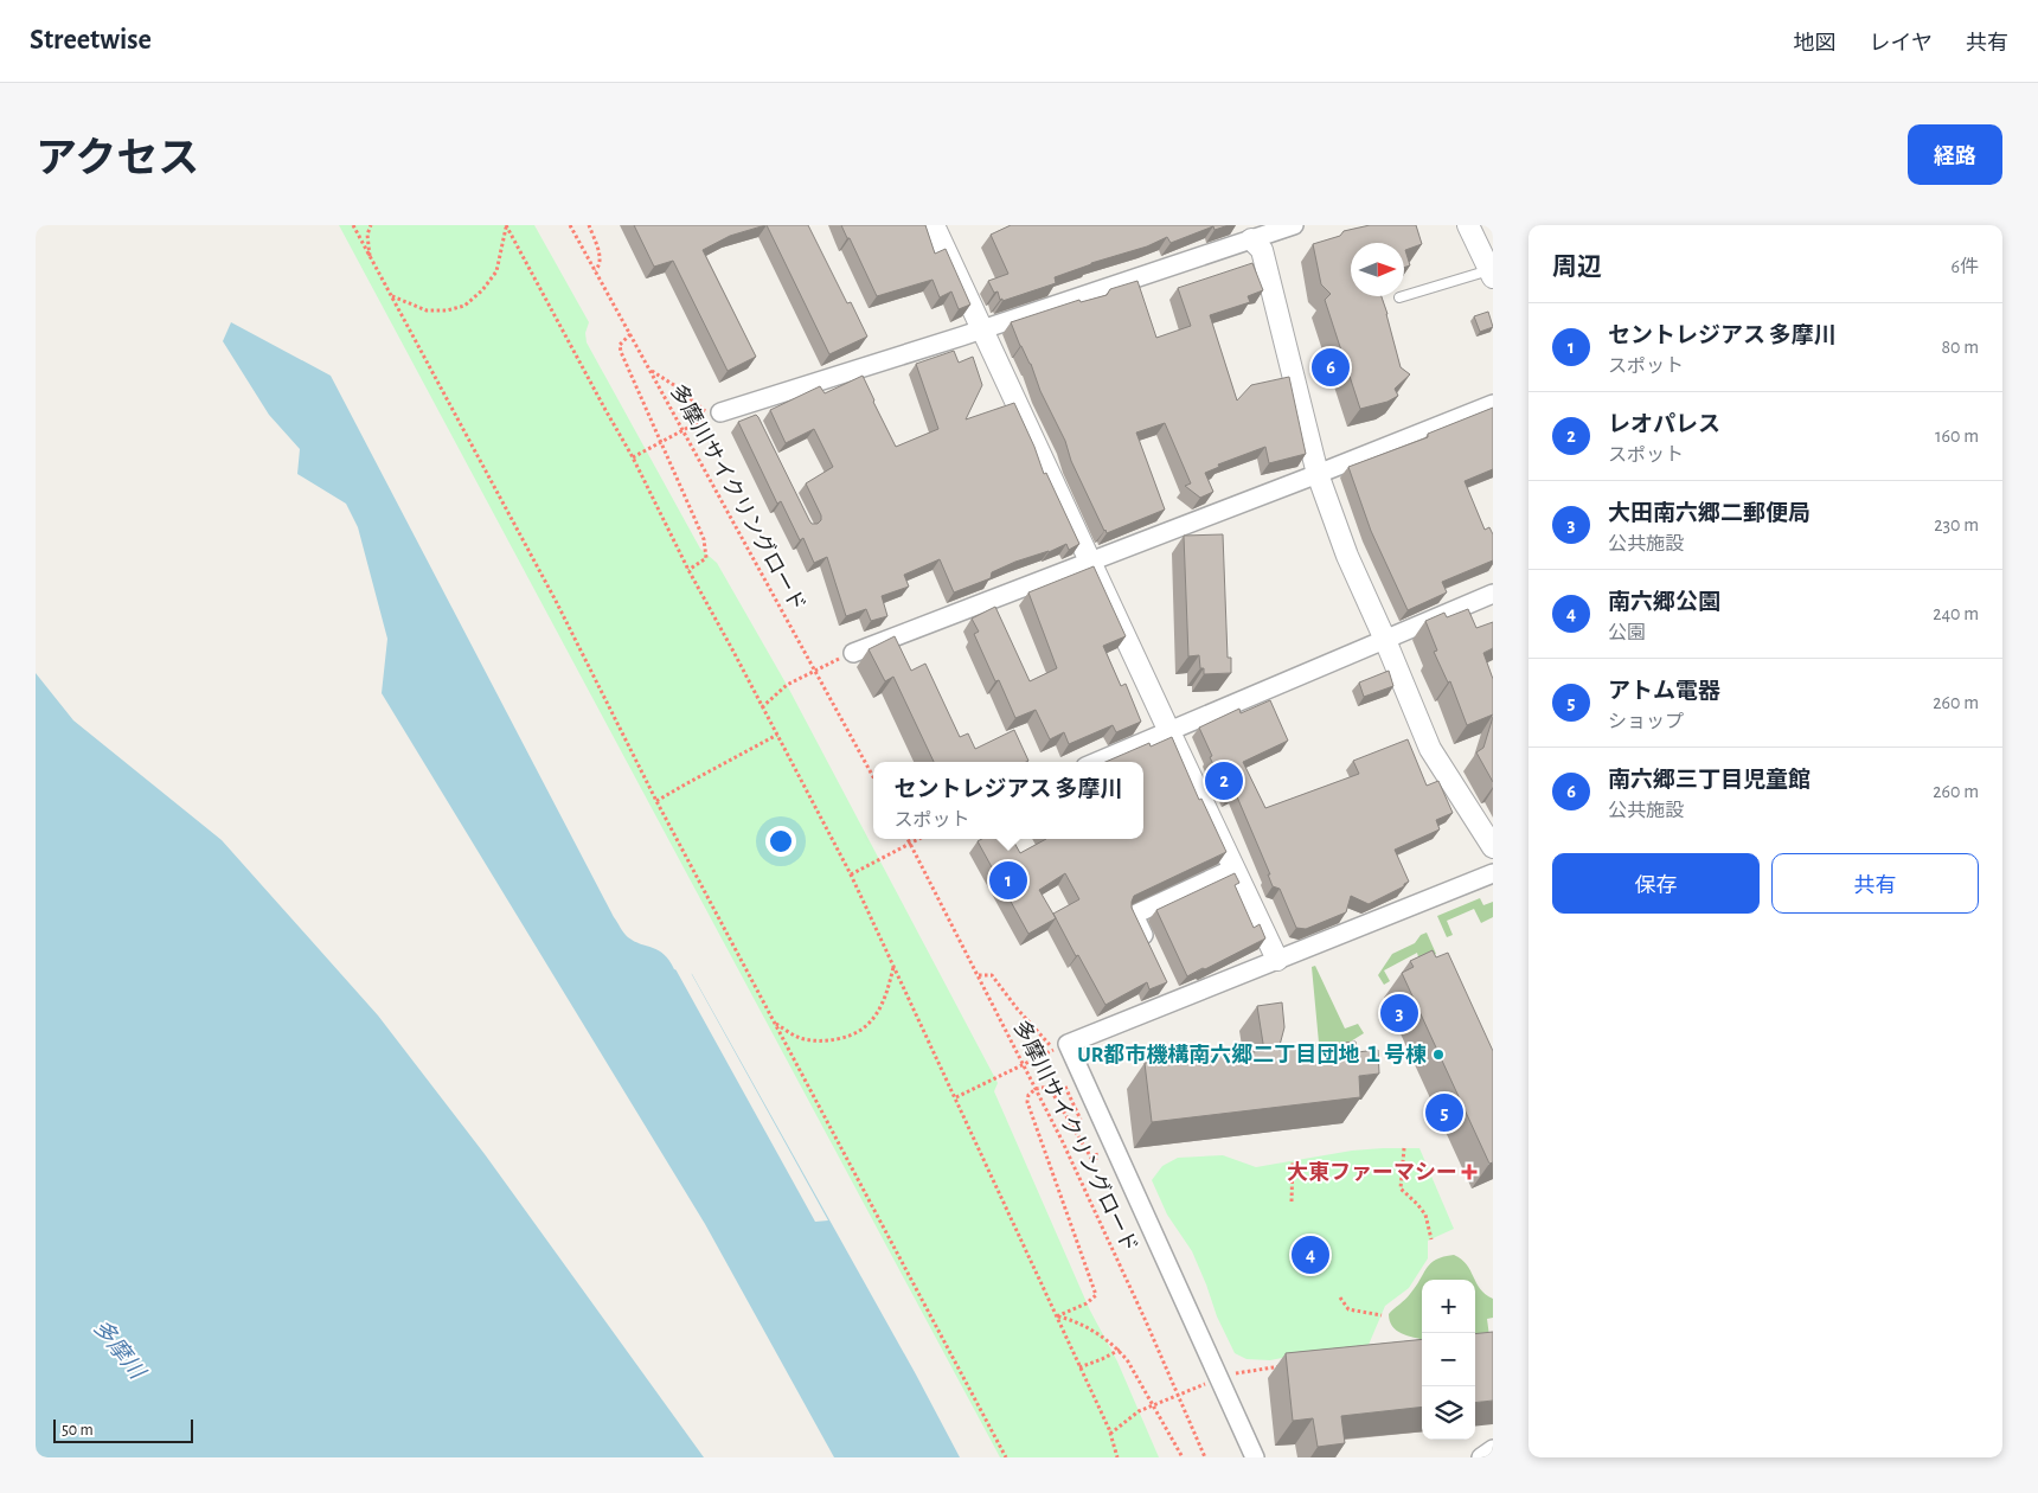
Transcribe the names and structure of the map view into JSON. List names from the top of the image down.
{
  "streets": {
    "path": ["多摩川サイクリングロード"]
  },
  "water": ["多摩川"],
  "places": {
    "other": ["UR都市機構南六郷二丁目団地 １号棟"],
    "health": ["大東ファーマシー"]
  },
  "scale_bar": "50 m",
  "north": "right",
  "page": {
    "header": "Streetwise",
    "nav": ["地図", "レイヤ", "共有"],
    "title": "アクセス",
    "buttons": [
      "経路",
      ["保存", "共有"]
    ],
    "heading": ["周辺", "6件"],
    "list": [
      {
        "mark": "1",
        "name": "セントレジアス 多摩川",
        "note": "スポット",
        "value": "80 m"
      },
      {
        "mark": "2",
        "name": "レオパレス",
        "note": "スポット",
        "value": "160 m"
      },
      {
        "mark": "3",
        "name": "大田南六郷二郵便局",
        "note": "公共施設",
        "value": "230 m"
      },
      {
        "mark": "4",
        "name": "南六郷公園",
        "note": "公園",
        "value": "240 m"
      },
      {
        "mark": "5",
        "name": "アトム電器",
        "note": "ショップ",
        "value": "260 m"
      },
      {
        "mark": "6",
        "name": "南六郷三丁目児童館",
        "note": "公共施設",
        "value": "260 m"
      }
    ],
    "pins": [
      "6",
      "2",
      "1",
      "3",
      "5",
      "4"
    ],
    "popup": ["セントレジアス 多摩川", "スポット"],
    "map_buttons": ["+", "−"],
    "scale": "50 m"
  }
}
